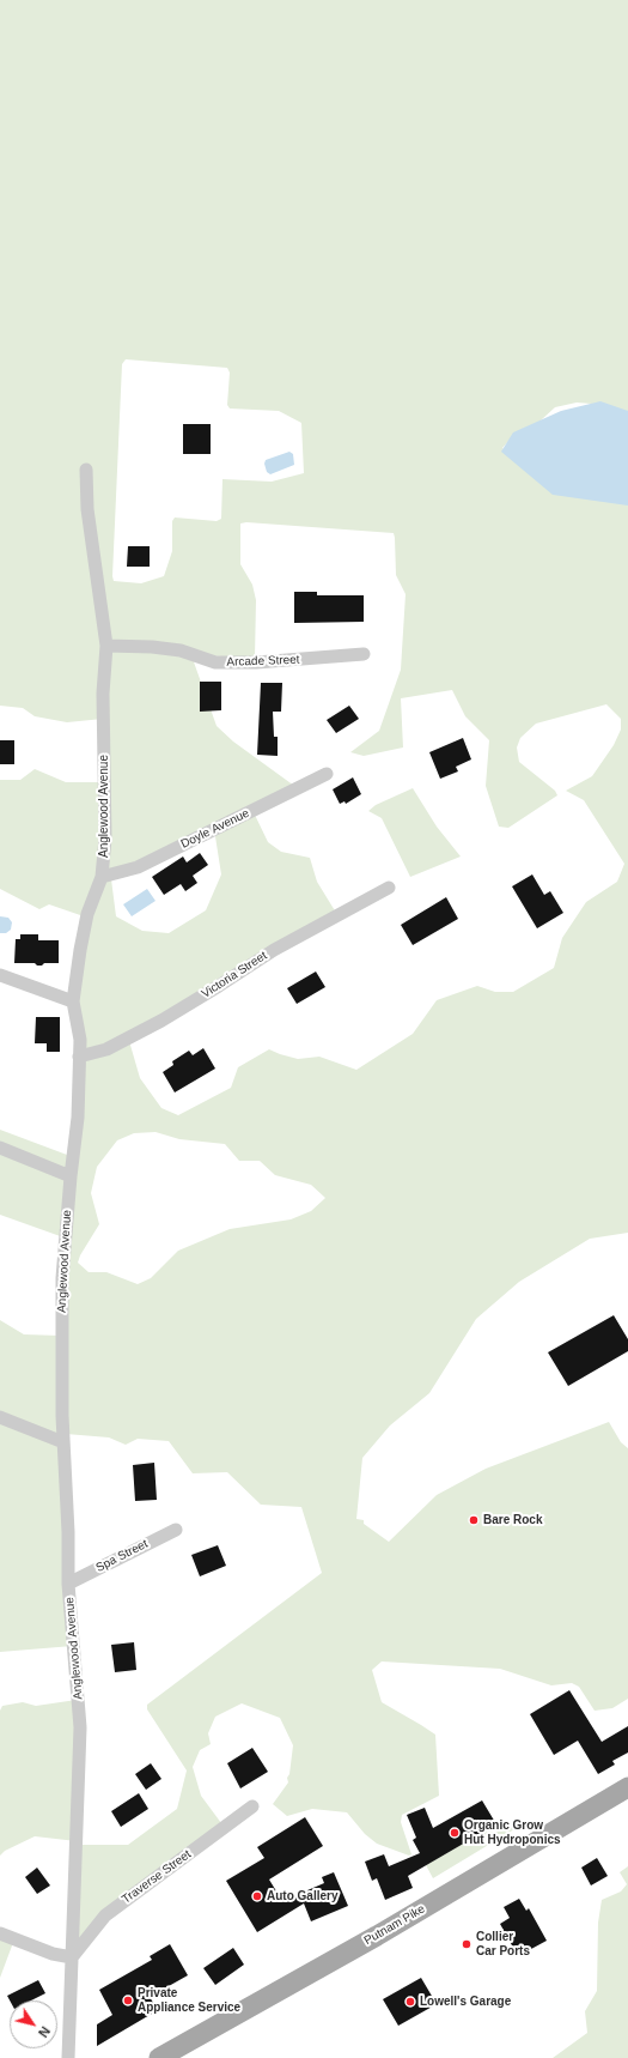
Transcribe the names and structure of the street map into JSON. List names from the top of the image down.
{
  "streets": {
    "main road": ["Putnam Pike"],
    "street": [
      "Arcade Street",
      "Anglewood Avenue",
      "Doyle Avenue",
      "Victoria Street",
      "Spa Street",
      "Traverse Street"
    ]
  },
  "crossings": [
    ["Arcade Street", "Anglewood Avenue"],
    ["Anglewood Avenue", "Doyle Avenue"],
    ["Anglewood Avenue", "Victoria Street"],
    ["Anglewood Avenue", "Spa Street"],
    ["Anglewood Avenue", "Traverse Street"]
  ],
  "places": [
    "Bare Rock",
    "Organic Grow Hut Hydroponics",
    "Auto Gallery",
    "Collier Car Ports",
    "Private Appliance Service",
    "Lowell's Garage"
  ],
  "north": "bottom right"
}
